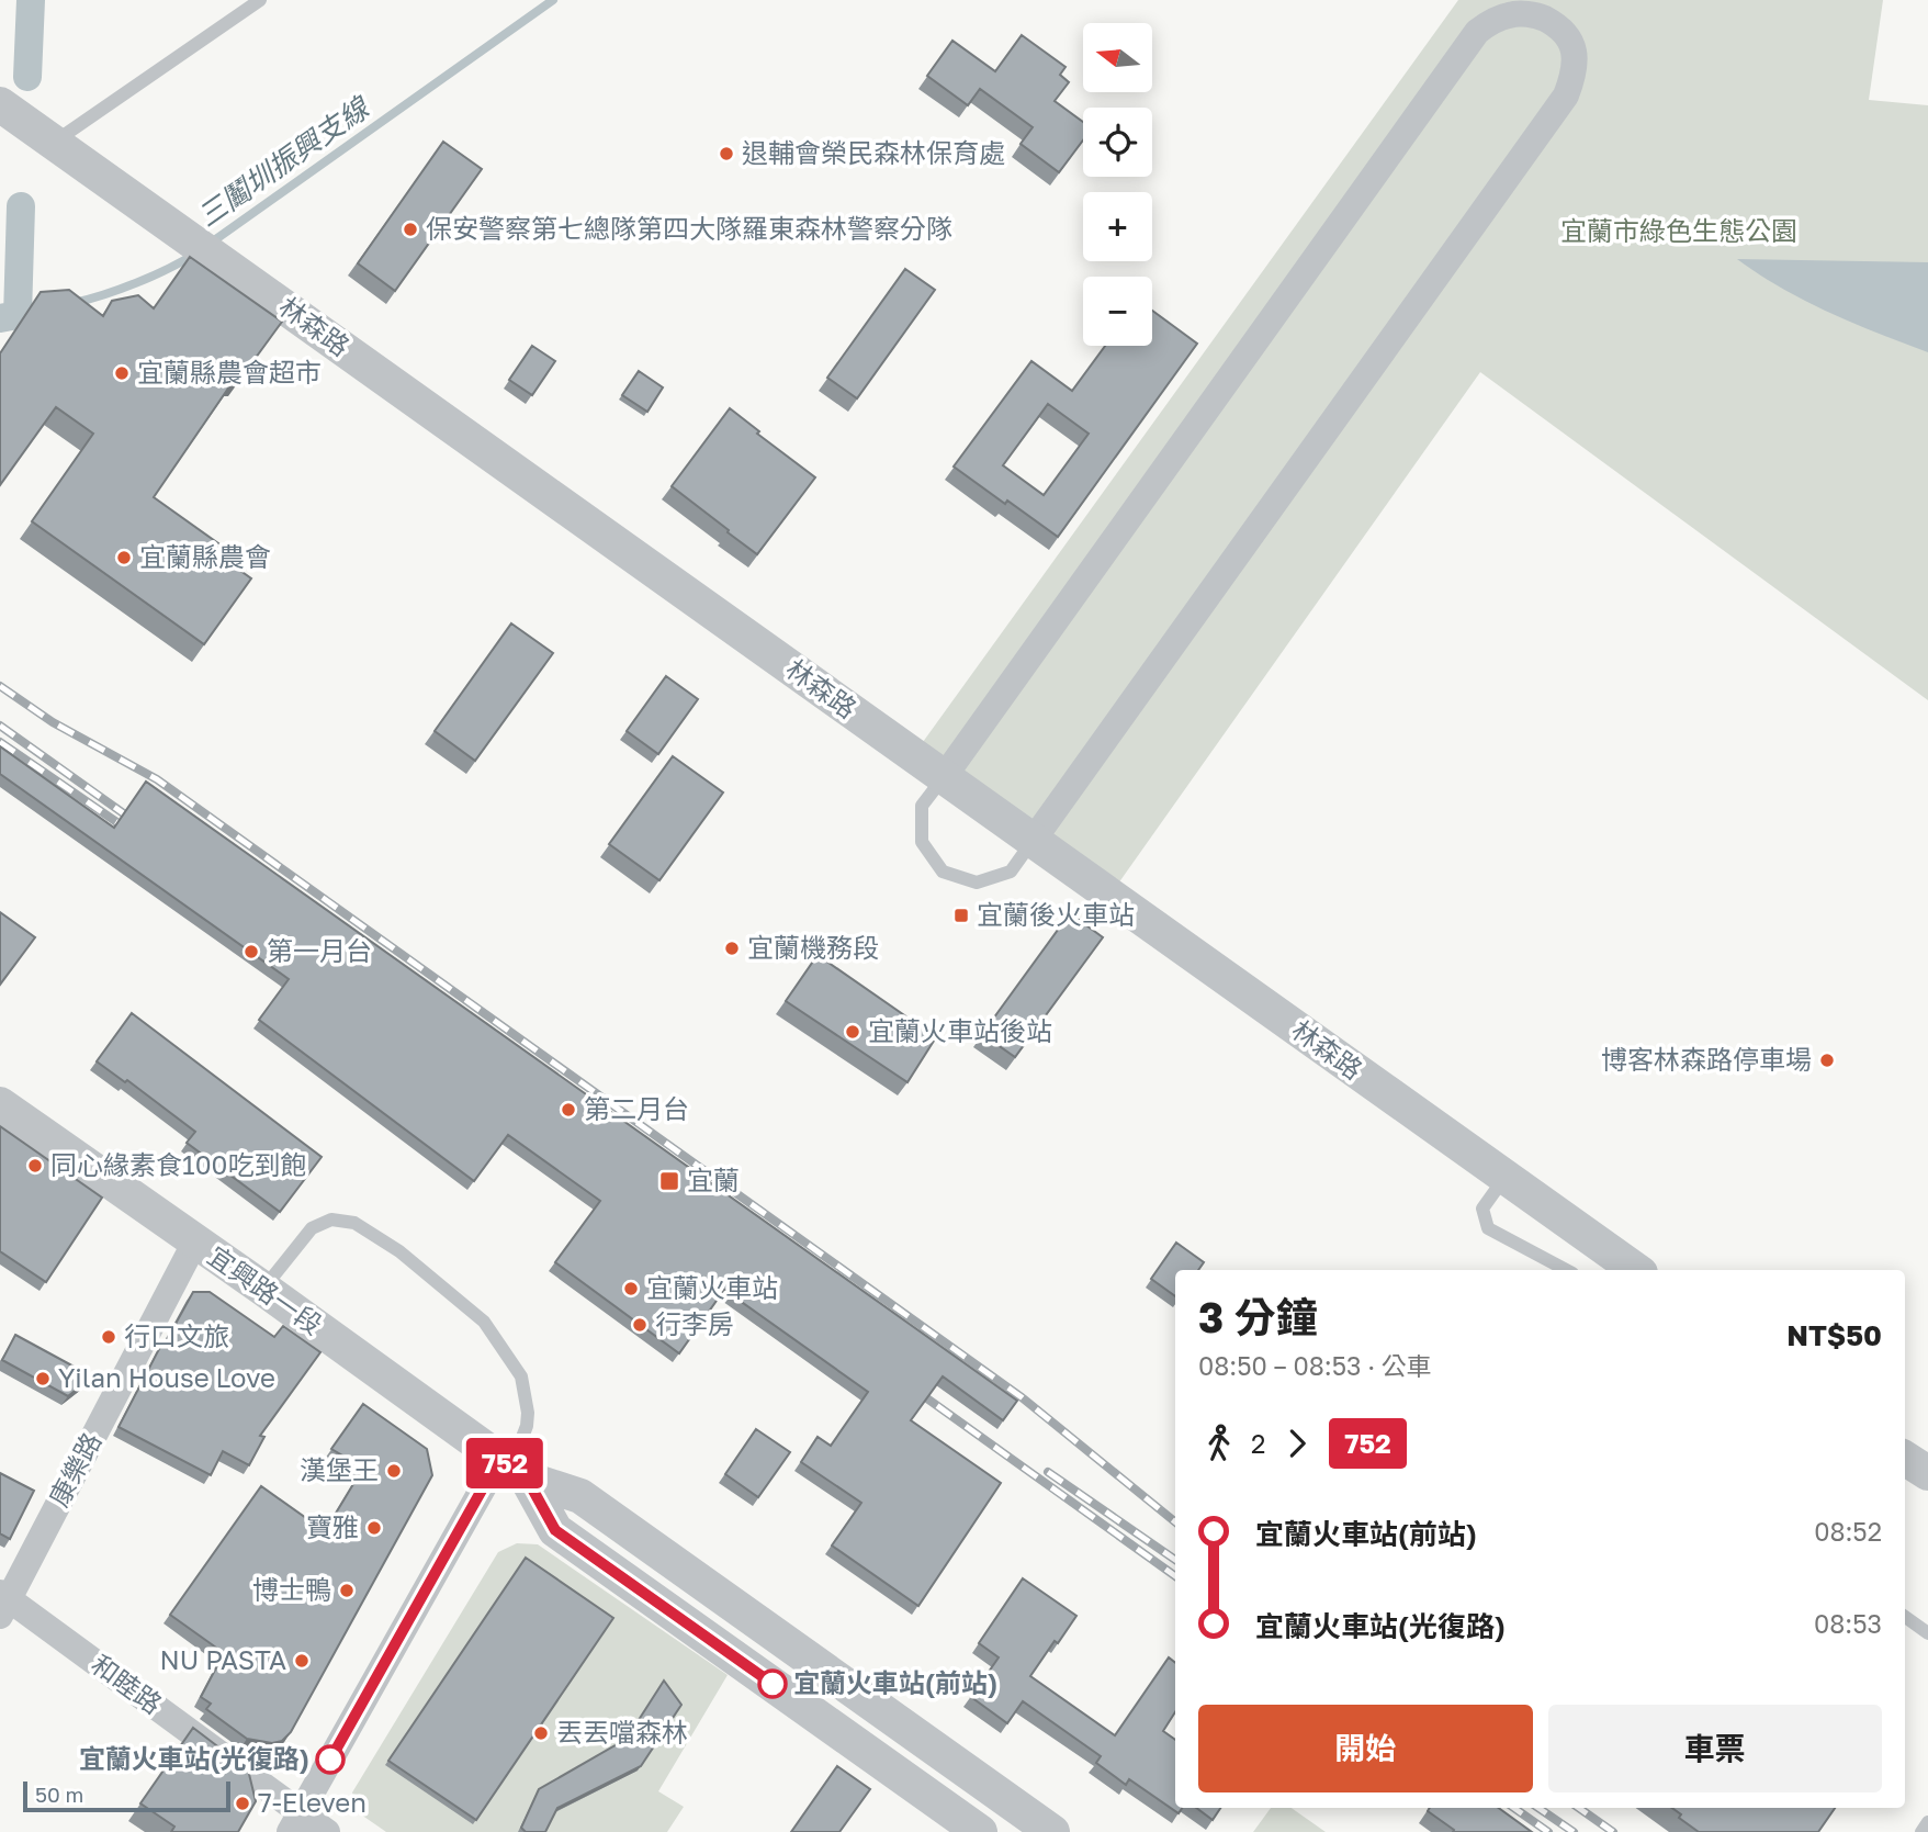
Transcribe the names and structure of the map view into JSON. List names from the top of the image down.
{
  "streets": {
    "street": [
      "林森路",
      "宜興路一段",
      "康樂路",
      "和睦路"
    ]
  },
  "crossings": [
    ["宜興路一段", "康樂路"],
    ["康樂路", "和睦路"]
  ],
  "water": ["三鬮圳振興支線"],
  "parks": ["宜蘭市綠色生態公園"],
  "places": {
    "other": [
      "退輔會榮民森林保育處",
      "保安警察第七總隊第四大隊羅東森林警察分隊",
      "宜蘭縣農會超市",
      "宜蘭縣農會",
      "宜蘭機務段",
      "第一月台",
      "宜蘭火車站後站",
      "博客林森路停車場",
      "第二月台",
      "同心緣素食100吃到飽",
      "宜蘭火車站",
      "行李房",
      "行口文旅",
      "Yilan House Love",
      "漢堡王",
      "寶雅",
      "博士鴨",
      "NU PASTA",
      "宜蘭火車站(前站)",
      "丟丟噹森林",
      "宜蘭火車站(光復路)",
      "7-Eleven"
    ],
    "transit": ["宜蘭後火車站", "宜蘭"]
  },
  "lines": ["bus line 752"],
  "scale_bar": "50 m",
  "north": "left",
  "page": {
    "on_map": "752",
    "map_buttons": ["+", "−"],
    "heading": ["3 分鐘", "08:50 – 08:53 · 公車", "NT$50"],
    "legs": ["2", "752"],
    "list": [
      {
        "name": "宜蘭火車站(前站)",
        "value": "08:52"
      },
      {
        "name": "宜蘭火車站(光復路)",
        "value": "08:53"
      }
    ],
    "buttons": ["開始", "車票"],
    "scale": "50 m"
  }
}
